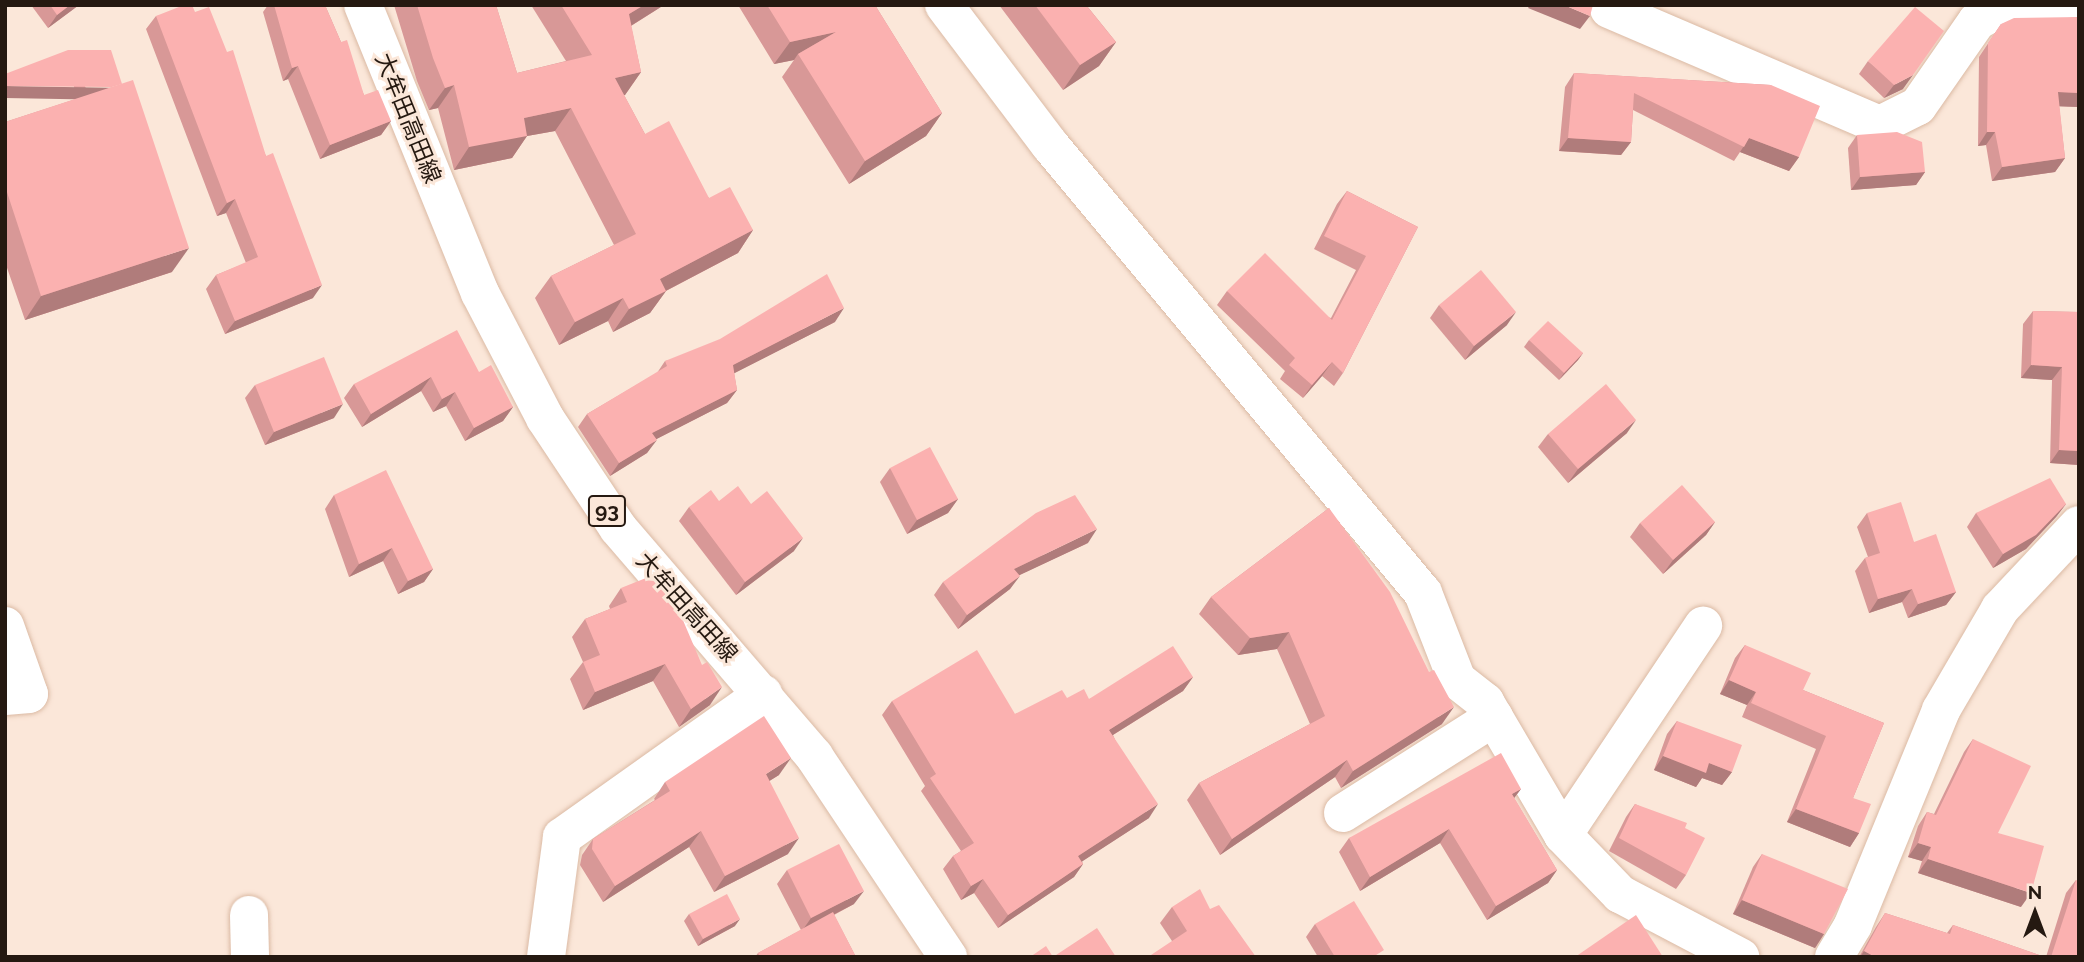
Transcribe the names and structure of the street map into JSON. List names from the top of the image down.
{
  "streets": {
    "street": ["大牟田高田線", "93"]
  },
  "north": "top"
}
